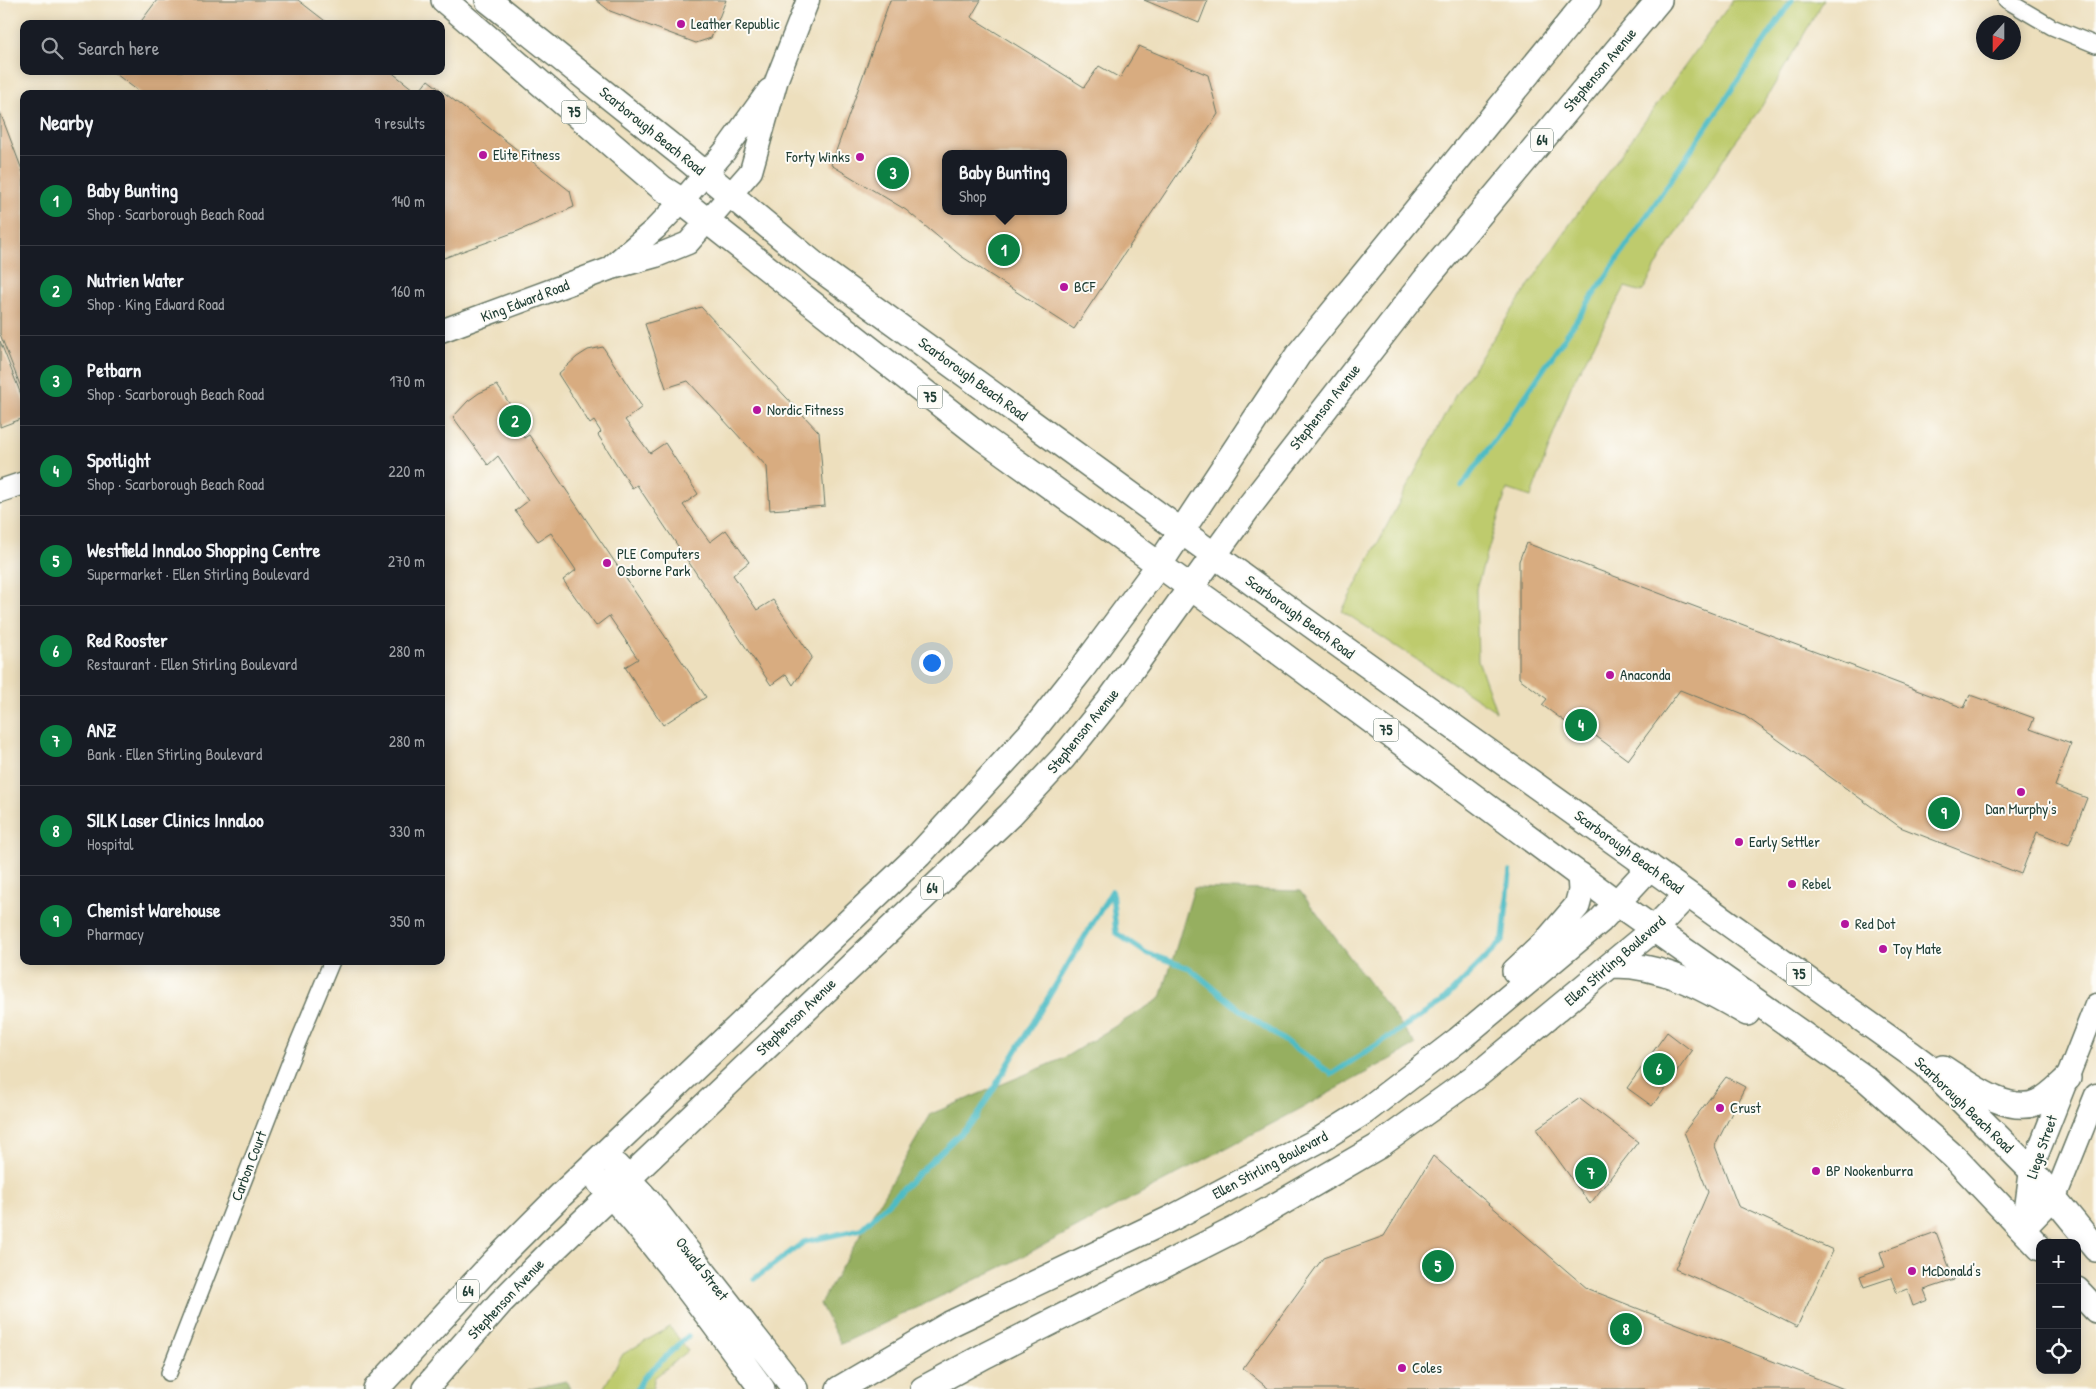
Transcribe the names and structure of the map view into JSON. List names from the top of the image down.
{
  "streets": {
    "main road": [
      "Stephenson Avenue",
      "75",
      "Scarborough Beach Road",
      "64",
      "King Edward Road",
      "Ellen Stirling Boulevard",
      "Liege Street",
      "Oswald Street"
    ],
    "street": ["Carbon Court"]
  },
  "crossings": [
    ["Stephenson Avenue", "75"],
    ["Stephenson Avenue", "Scarborough Beach Road"],
    ["Stephenson Avenue", "Oswald Street"],
    ["75", "64"],
    ["75", "King Edward Road"],
    ["75", "Ellen Stirling Boulevard"],
    ["75", "Liege Street"],
    ["Scarborough Beach Road", "64"],
    ["Scarborough Beach Road", "King Edward Road"],
    ["Scarborough Beach Road", "Ellen Stirling Boulevard"],
    ["Scarborough Beach Road", "Liege Street"],
    ["64", "Oswald Street"]
  ],
  "places": [
    "Leather Republic",
    "Elite Fitness",
    "Forty Winks",
    "BCF",
    "Nordic Fitness",
    "PLE Computers Osborne Park",
    "Anaconda",
    "Dan Murphy's",
    "Early Settler",
    "Rebel",
    "Red Dot",
    "Toy Mate",
    "Crust",
    "BP Nookenburra",
    "McDonald's",
    "Coles"
  ],
  "north": "bottom",
  "page": {
    "search": "Search here",
    "heading": ["Nearby", "9 results"],
    "popup": ["Baby Bunting", "Shop"],
    "pins": [
      "3",
      "1",
      "2",
      "4",
      "9",
      "6",
      "7",
      "5",
      "8"
    ],
    "list": [
      {
        "mark": "1",
        "name": "Baby Bunting",
        "note": "Shop · Scarborough Beach Road",
        "value": "140 m"
      },
      {
        "mark": "2",
        "name": "Nutrien Water",
        "note": "Shop · King Edward Road",
        "value": "160 m"
      },
      {
        "mark": "3",
        "name": "Petbarn",
        "note": "Shop · Scarborough Beach Road",
        "value": "170 m"
      },
      {
        "mark": "4",
        "name": "Spotlight",
        "note": "Shop · Scarborough Beach Road",
        "value": "220 m"
      },
      {
        "mark": "5",
        "name": "Westfield Innaloo Shopping Centre",
        "note": "Supermarket · Ellen Stirling Boulevard",
        "value": "270 m"
      },
      {
        "mark": "6",
        "name": "Red Rooster",
        "note": "Restaurant · Ellen Stirling Boulevard",
        "value": "280 m"
      },
      {
        "mark": "7",
        "name": "ANZ",
        "note": "Bank · Ellen Stirling Boulevard",
        "value": "280 m"
      },
      {
        "mark": "8",
        "name": "SILK Laser Clinics Innaloo",
        "note": "Hospital",
        "value": "330 m"
      },
      {
        "mark": "9",
        "name": "Chemist Warehouse",
        "note": "Pharmacy",
        "value": "350 m"
      }
    ],
    "map_buttons": ["+", "−"]
  }
}
